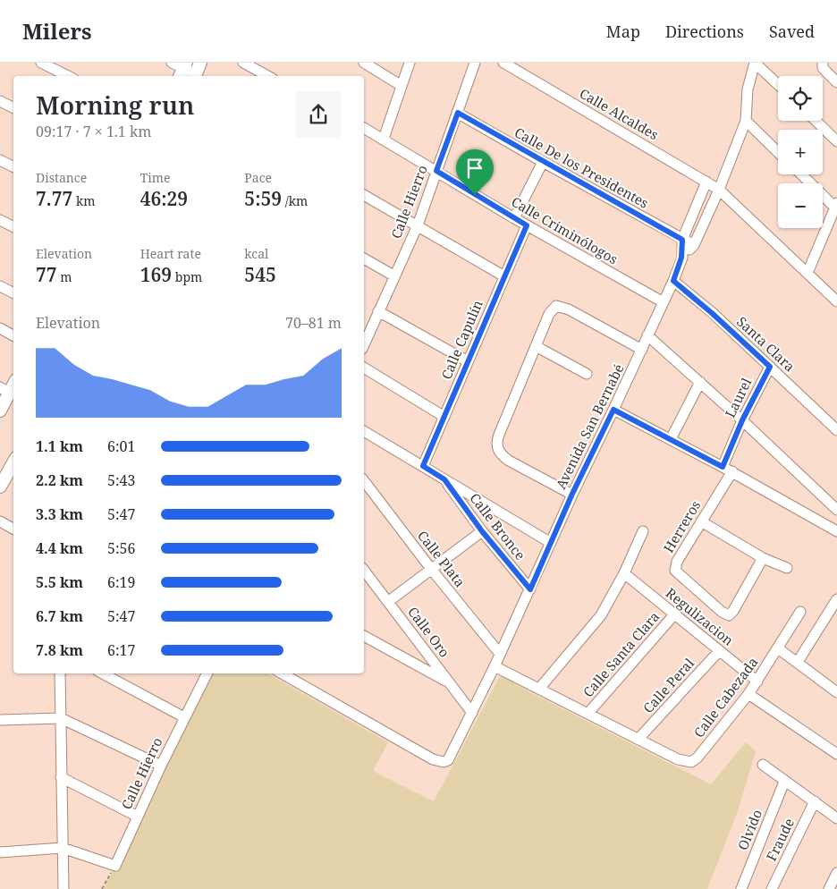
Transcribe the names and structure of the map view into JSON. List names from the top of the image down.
{
  "streets": {
    "street": [
      "Calle Alcaldes",
      "Calle De los Presidentes",
      "Calle Hierro",
      "Calle Criminólogos",
      "Calle Capulín",
      "Santa Clara",
      "Laurel",
      "Avenida San Bernabé",
      "Calle Bronce",
      "Herreros",
      "Calle Plata",
      "Regulizacion",
      "Calle Oro",
      "Calle Santa Clara",
      "Calle Peral",
      "Calle Cabezada",
      "Olvido",
      "Fraude"
    ]
  },
  "crossings": [
    ["Calle Alcaldes", "Avenida San Bernabé"],
    ["Calle De los Presidentes", "Calle Hierro"],
    ["Calle De los Presidentes", "Avenida San Bernabé"],
    ["Calle Hierro", "Calle Criminólogos"],
    ["Calle Criminólogos", "Calle Capulín"],
    ["Calle Criminólogos", "Avenida San Bernabé"],
    ["Calle Capulín", "Calle Bronce"],
    ["Santa Clara", "Laurel"],
    ["Santa Clara", "Avenida San Bernabé"],
    ["Laurel", "Herreros"],
    ["Avenida San Bernabé", "Calle Bronce"],
    ["Avenida San Bernabé", "Calle Plata"],
    ["Avenida San Bernabé", "Calle Oro"],
    ["Regulizacion", "Calle Santa Clara"],
    ["Regulizacion", "Calle Peral"],
    ["Regulizacion", "Calle Cabezada"],
    ["Calle Peral", "Calle Cabezada"]
  ],
  "page": {
    "header": "Milers",
    "nav": ["Map", "Directions", "Saved"],
    "map_buttons": ["+", "−"],
    "heading": ["Morning run", "09:17 · 7 × 1.1 km"],
    "stats": [
      ["Distance", "7.77 km"],
      ["Time", "46:29"],
      ["Pace", "5:59 /km"],
      ["Elevation", "77 m"],
      ["Heart rate", "169 bpm"],
      ["kcal", "545"]
    ],
    "chart": ["Elevation", "70–81 m"],
    "list": [
      {
        "name": "1.1 km",
        "note": "6:01"
      },
      {
        "name": "2.2 km",
        "note": "5:43"
      },
      {
        "name": "3.3 km",
        "note": "5:47"
      },
      {
        "name": "4.4 km",
        "note": "5:56"
      },
      {
        "name": "5.5 km",
        "note": "6:19"
      },
      {
        "name": "6.7 km",
        "note": "5:47"
      },
      {
        "name": "7.8 km",
        "note": "6:17"
      }
    ]
  }
}
